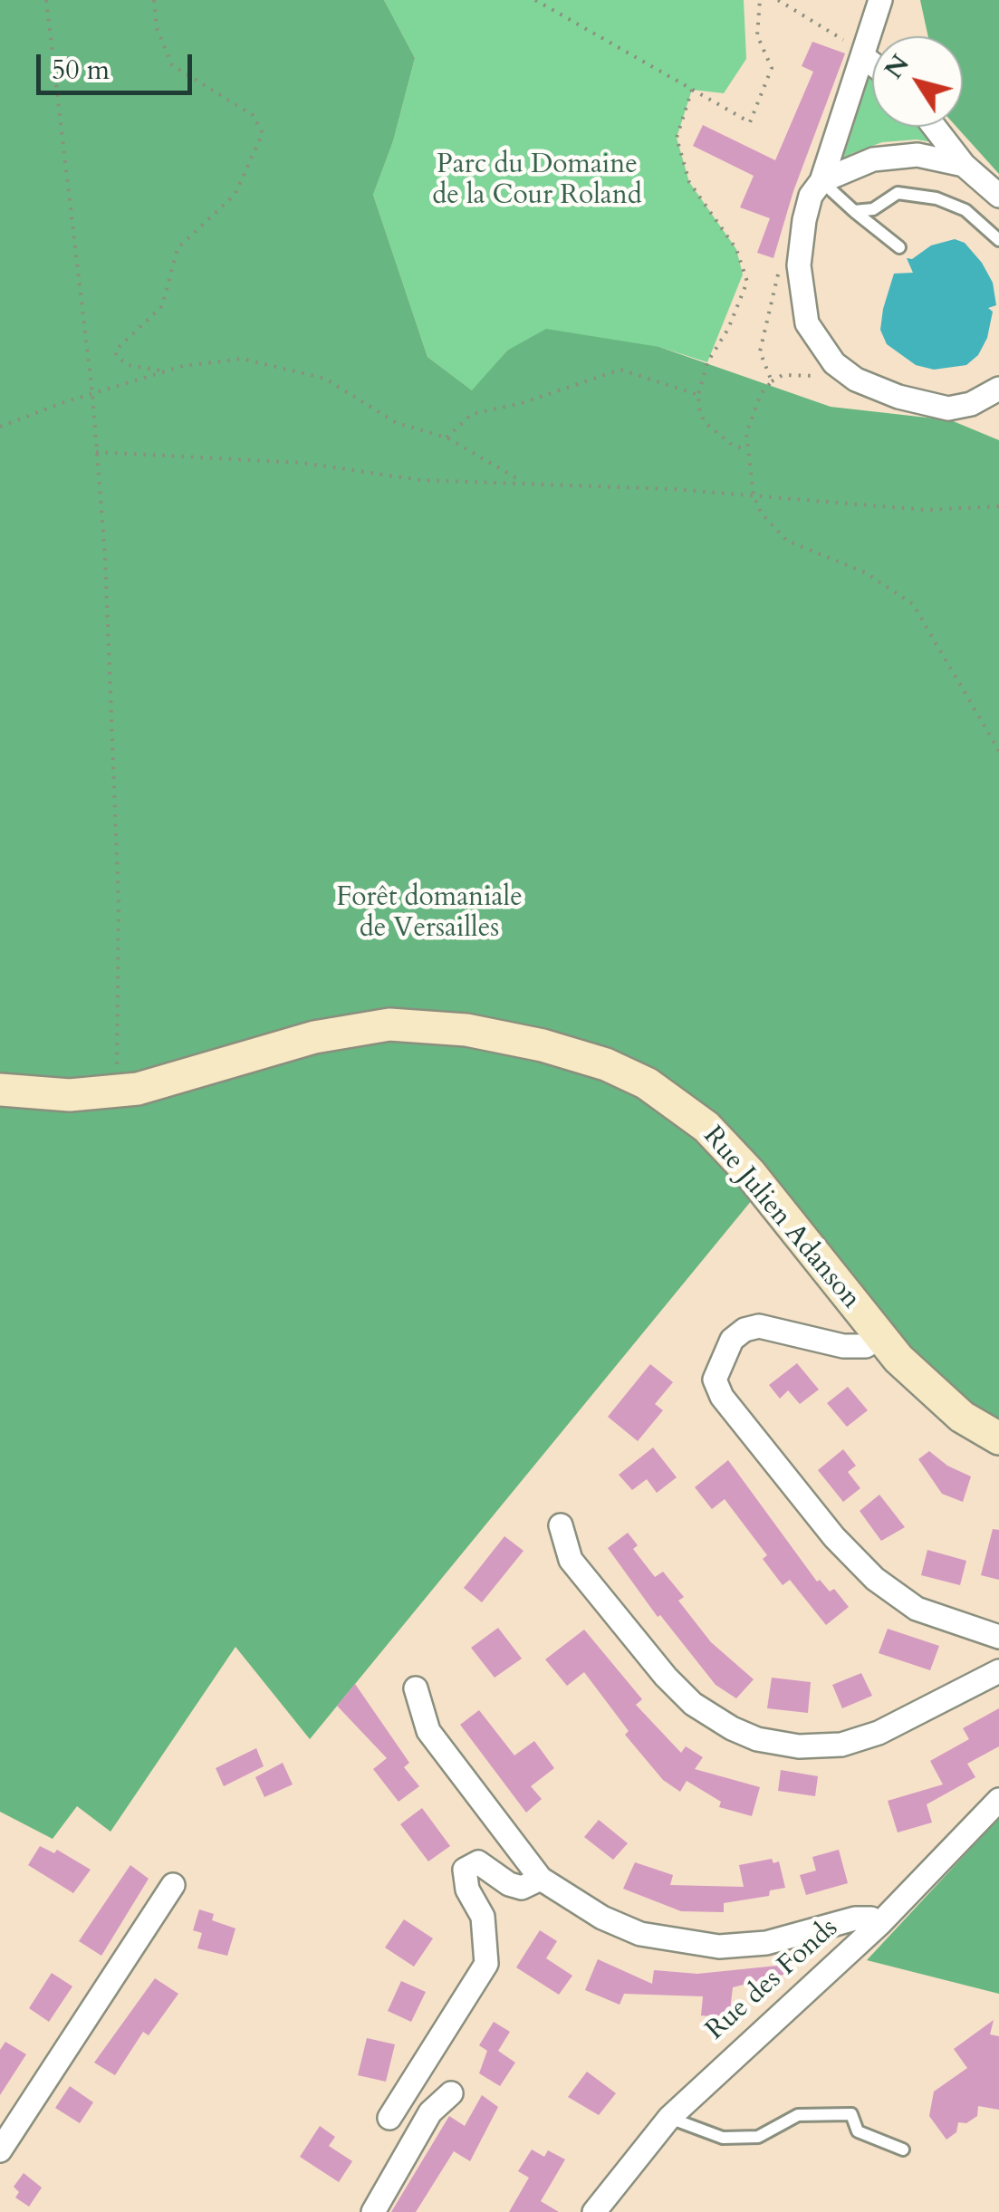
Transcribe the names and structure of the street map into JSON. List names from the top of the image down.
{
  "streets": {
    "main road": ["Rue Julien Adanson"],
    "street": ["Rue des Fonds"]
  },
  "parks": ["Parc du Domaine de la Cour Roland", "Forêt domaniale de Versailles"],
  "scale_bar": "50 m",
  "north": "top left"
}
